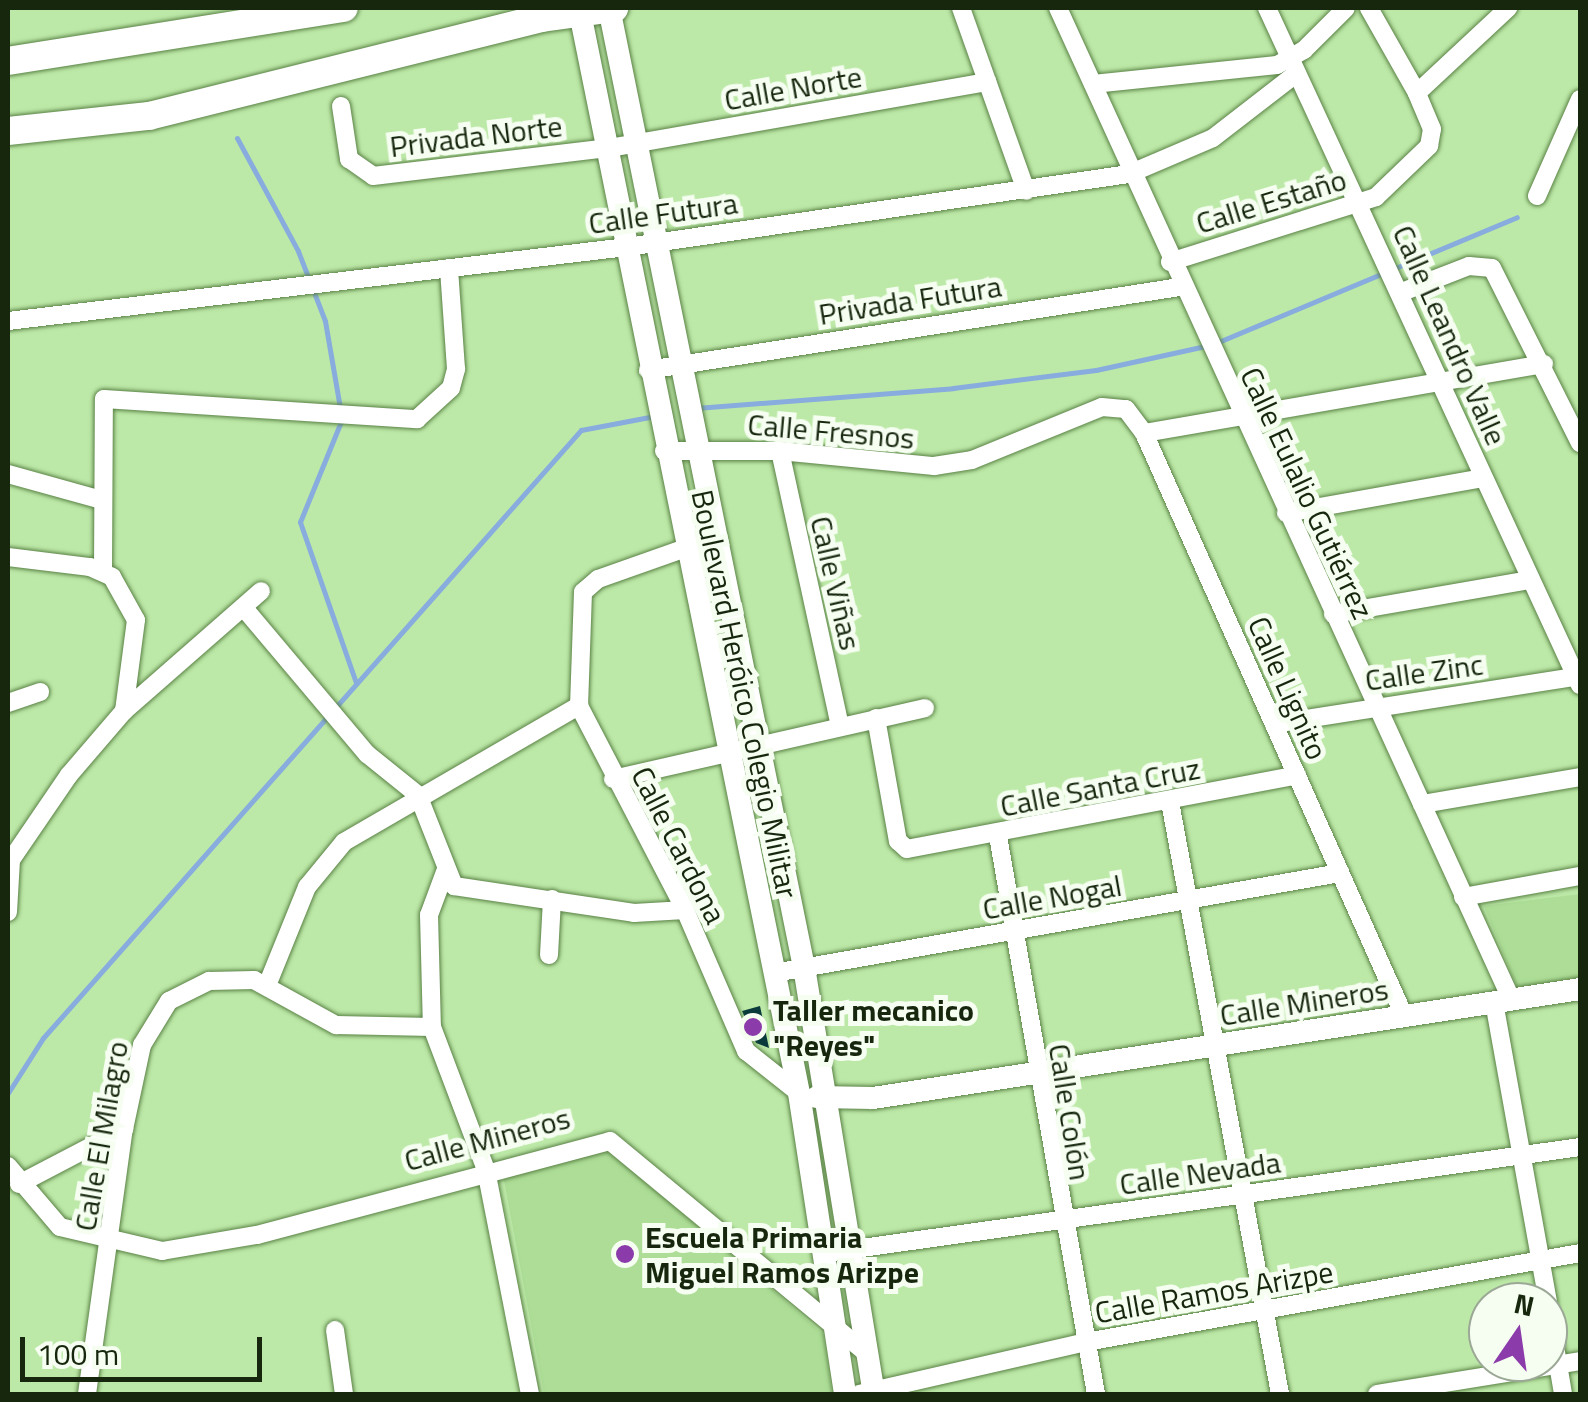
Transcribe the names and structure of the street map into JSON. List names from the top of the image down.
{
  "streets": {
    "street": [
      "Calle Norte",
      "Privada Norte",
      "Calle Estaño",
      "Calle Futura",
      "Privada Futura",
      "Calle Leandro Valle",
      "Calle Fresnos",
      "Calle Eulalio Gutiérrez",
      "Calle Viñas",
      "Calle Zinc",
      "Calle Lignito",
      "Boulevard Heróico Colegio Militar",
      "Calle Santa Cruz",
      "Calle Cardona",
      "Calle Nogal",
      "Calle Mineros",
      "Calle Colón",
      "Calle El Milagro",
      "Calle Nevada",
      "Calle Ramos Arizpe"
    ]
  },
  "crossings": [
    ["Calle Norte", "Privada Norte"],
    ["Calle Norte", "Boulevard Heróico Colegio Militar"],
    ["Privada Norte", "Boulevard Heróico Colegio Militar"],
    ["Calle Estaño", "Calle Leandro Valle"],
    ["Calle Estaño", "Calle Eulalio Gutiérrez"],
    ["Calle Futura", "Calle Leandro Valle"],
    ["Calle Futura", "Calle Eulalio Gutiérrez"],
    ["Calle Futura", "Boulevard Heróico Colegio Militar"],
    ["Privada Futura", "Calle Eulalio Gutiérrez"],
    ["Privada Futura", "Boulevard Heróico Colegio Militar"],
    ["Calle Leandro Valle", "Calle Zinc"],
    ["Calle Fresnos", "Calle Viñas"],
    ["Calle Fresnos", "Calle Lignito"],
    ["Calle Fresnos", "Boulevard Heróico Colegio Militar"],
    ["Calle Eulalio Gutiérrez", "Calle Zinc"],
    ["Calle Eulalio Gutiérrez", "Calle Mineros"],
    ["Calle Eulalio Gutiérrez", "Calle Nevada"],
    ["Calle Eulalio Gutiérrez", "Calle Ramos Arizpe"],
    ["Calle Zinc", "Calle Lignito"],
    ["Calle Lignito", "Calle Santa Cruz"],
    ["Calle Lignito", "Calle Nogal"],
    ["Calle Lignito", "Calle Mineros"],
    ["Boulevard Heróico Colegio Militar", "Calle Cardona"],
    ["Boulevard Heróico Colegio Militar", "Calle Nogal"],
    ["Boulevard Heróico Colegio Militar", "Calle Mineros"],
    ["Boulevard Heróico Colegio Militar", "Calle Nevada"],
    ["Boulevard Heróico Colegio Militar", "Calle Ramos Arizpe"],
    ["Calle Santa Cruz", "Calle Colón"],
    ["Calle Cardona", "Calle Mineros"],
    ["Calle Nogal", "Calle Colón"],
    ["Calle Mineros", "Calle Colón"],
    ["Calle Mineros", "Calle El Milagro"],
    ["Calle Colón", "Calle Nevada"],
    ["Calle Colón", "Calle Ramos Arizpe"]
  ],
  "places": ["Taller mecanico \"Reyes\"", "Escuela Primaria Miguel Ramos Arizpe"],
  "scale_bar": "100 m",
  "north": "top"
}
